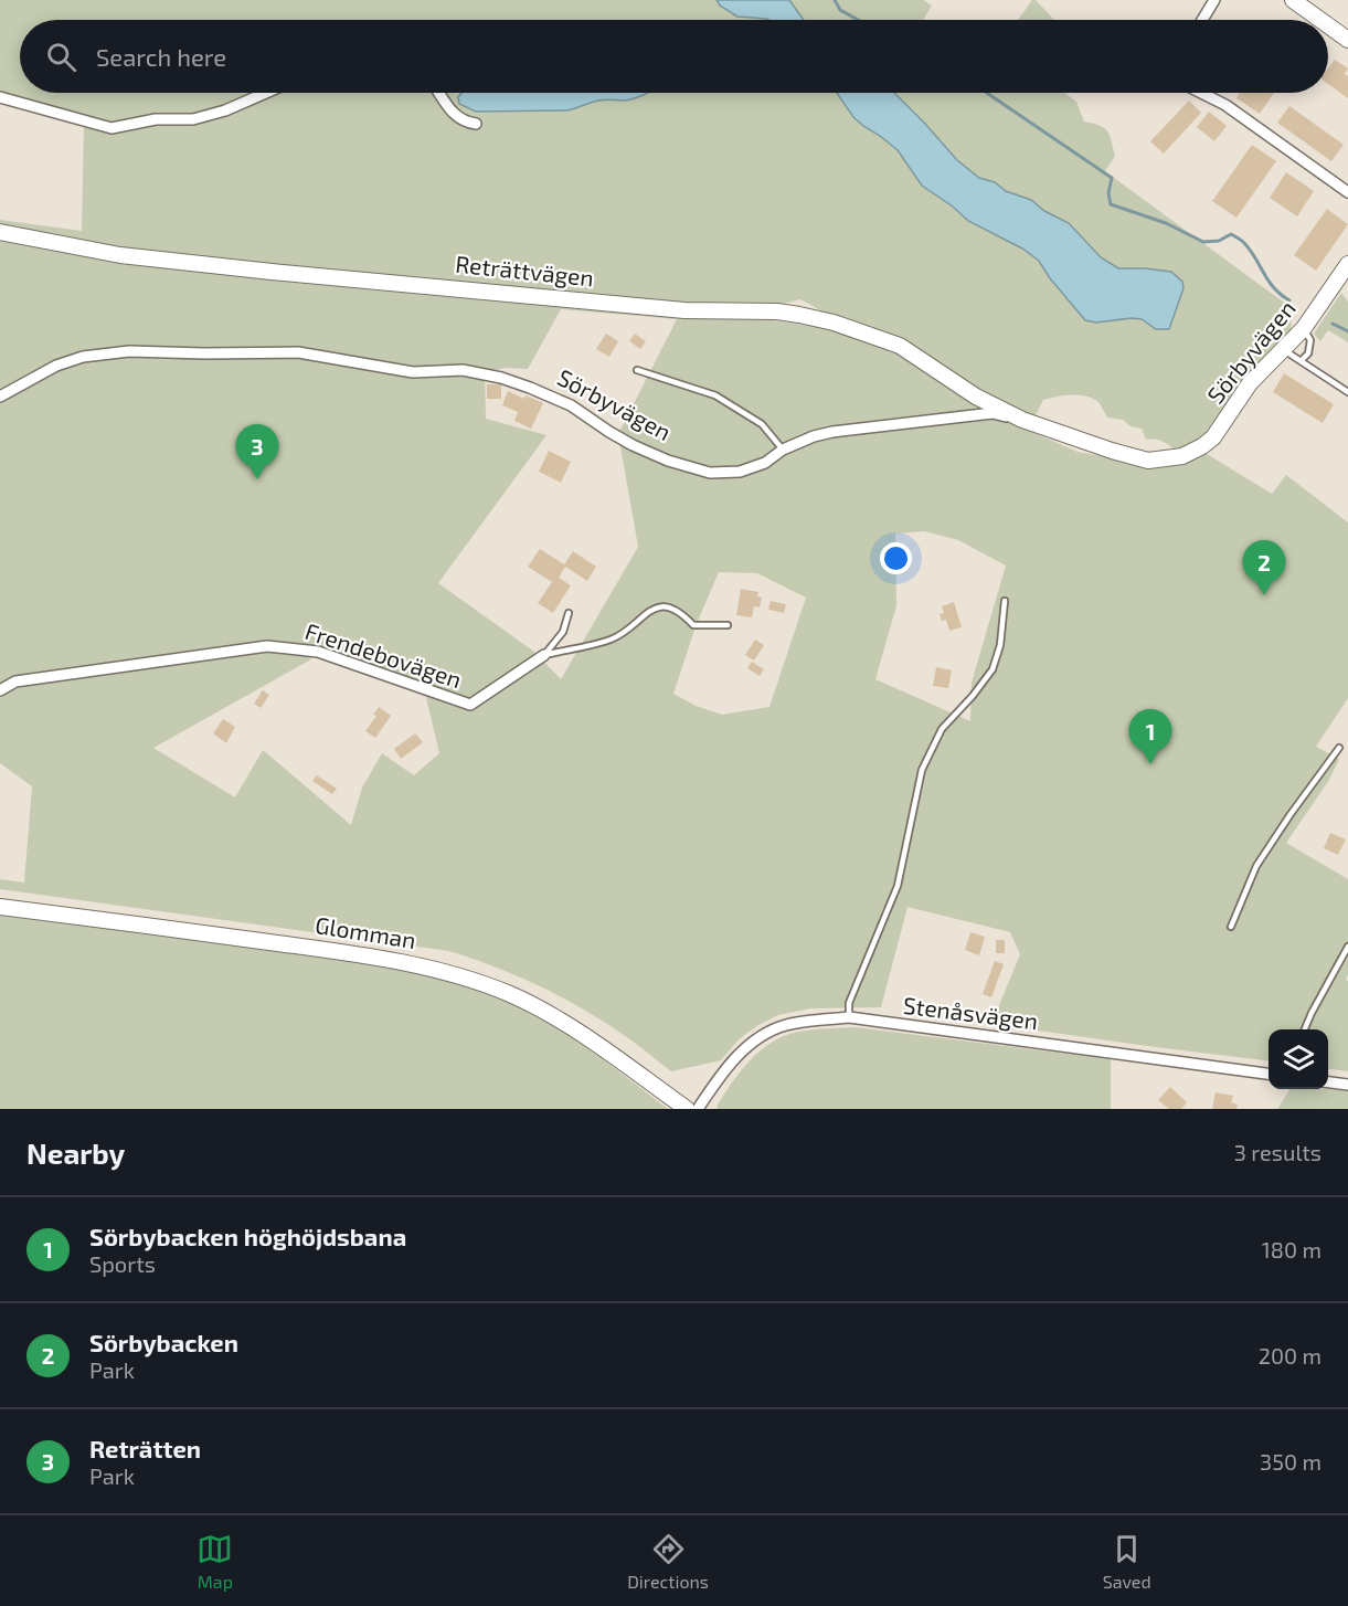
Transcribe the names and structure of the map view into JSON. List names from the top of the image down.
{
  "streets": {
    "street": [
      "Reträttvägen",
      "Sörbyvägen",
      "Frendebovägen",
      "Glomman",
      "Stenåsvägen"
    ]
  },
  "crossings": [
    ["Reträttvägen", "Sörbyvägen"]
  ],
  "page": {
    "search": "Search here",
    "pins": ["3", "2", "1"],
    "heading": ["Nearby", "3 results"],
    "list": [
      {
        "mark": "1",
        "name": "Sörbybacken höghöjdsbana",
        "note": "Sports",
        "value": "180 m"
      },
      {
        "mark": "2",
        "name": "Sörbybacken",
        "note": "Park",
        "value": "200 m"
      },
      {
        "mark": "3",
        "name": "Reträtten",
        "note": "Park",
        "value": "350 m"
      }
    ],
    "nav": ["Map", "Directions", "Saved"]
  }
}
